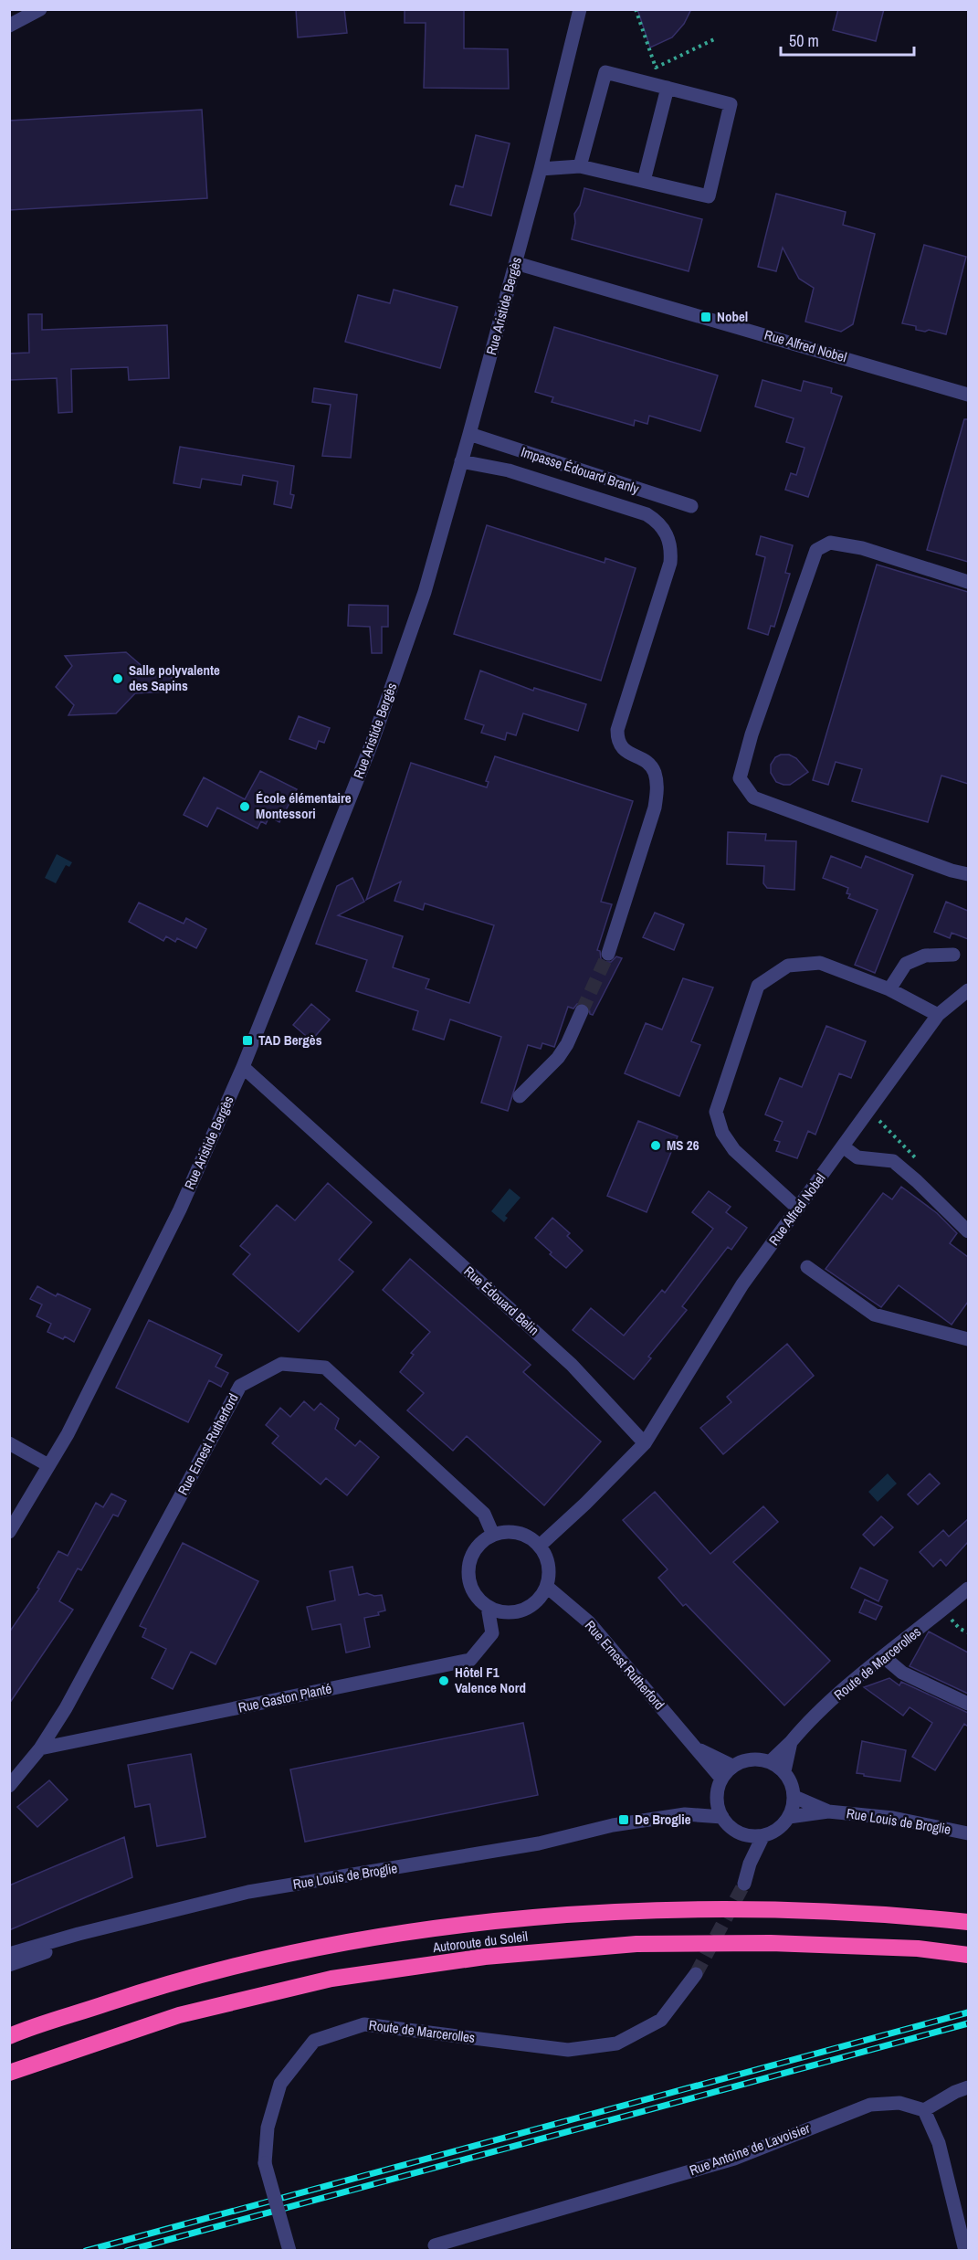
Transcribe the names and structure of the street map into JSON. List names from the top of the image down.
{
  "streets": {
    "highway": ["Autoroute du Soleil"],
    "street": [
      "Rue Aristide Bergès",
      "Rue Alfred Nobel",
      "Impasse Édouard Branly",
      "Rue Édouard Belin",
      "Rue Ernest Rutherford",
      "Route de Marcerolles",
      "Rue Gaston Planté",
      "Rue Louis de Broglie",
      "Rue Antoine de Lavoisier"
    ]
  },
  "crossings": [
    ["Rue Aristide Bergès", "Rue Alfred Nobel"],
    ["Rue Aristide Bergès", "Impasse Édouard Branly"],
    ["Rue Aristide Bergès", "Rue Édouard Belin"],
    ["Rue Alfred Nobel", "Rue Édouard Belin"],
    ["Rue Ernest Rutherford", "Route de Marcerolles"],
    ["Rue Ernest Rutherford", "Rue Gaston Planté"],
    ["Rue Ernest Rutherford", "Rue Louis de Broglie"],
    ["Route de Marcerolles", "Rue Louis de Broglie"]
  ],
  "places": {
    "transit": ["Nobel", "TAD Bergès", "De Broglie"],
    "other": [
      "Salle polyvalente des Sapins",
      "École élémentaire Montessori",
      "MS 26",
      "Hôtel F1 Valence Nord"
    ]
  },
  "scale_bar": "50 m"
}
